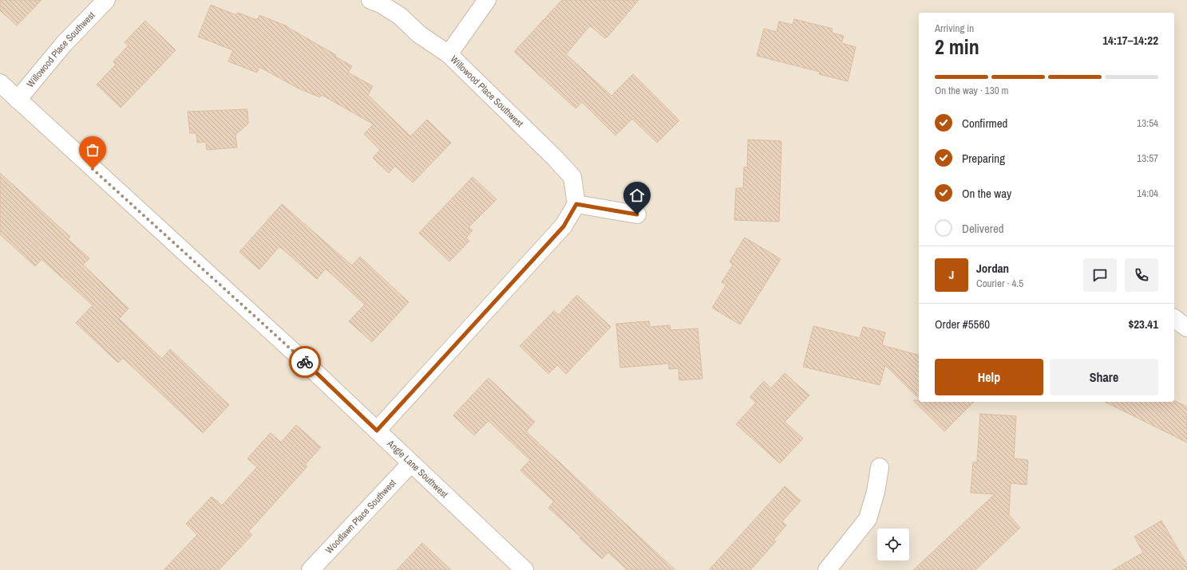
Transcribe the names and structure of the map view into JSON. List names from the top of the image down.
{
  "streets": {
    "street": ["Willowood Place Southwest", "Angle Lane Southwest", "Woodlawn Place Southwest"]
  },
  "crossings": [
    ["Willowood Place Southwest", "Angle Lane Southwest"],
    ["Angle Lane Southwest", "Woodlawn Place Southwest"]
  ],
  "page": {
    "heading": ["2 min", "Arriving in", "14:17–14:22"],
    "panel": [
      "Jordan",
      "Courier · 4.5",
      "Order #5560",
      "$23.41"
    ],
    "bar": "On the way · 130 m",
    "list": [
      ["Confirmed", "13:54"],
      ["Preparing", "13:57"],
      ["On the way", "14:04"],
      "Delivered"
    ],
    "round": "J",
    "buttons": ["Help", "Share"]
  }
}
